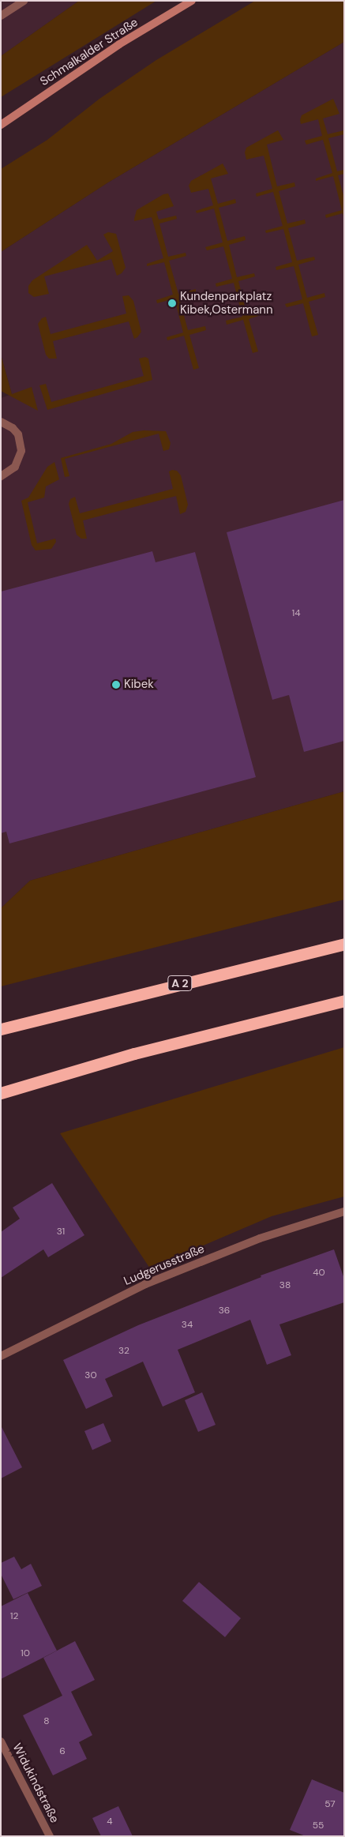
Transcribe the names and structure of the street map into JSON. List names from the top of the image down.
{
  "streets": {
    "highway": ["A 2"],
    "main road": ["Schmalkalder Straße"],
    "street": ["Ludgerusstraße", "Widukindstraße"]
  },
  "places": ["Kundenparkplatz Kibek,Ostermann", "Kibek"],
  "house_numbers": [
    "14",
    "31",
    "40",
    "38",
    "36",
    "34",
    "32",
    "30",
    "12",
    "10",
    "8",
    "6",
    "57",
    "4",
    "55"
  ]
}
